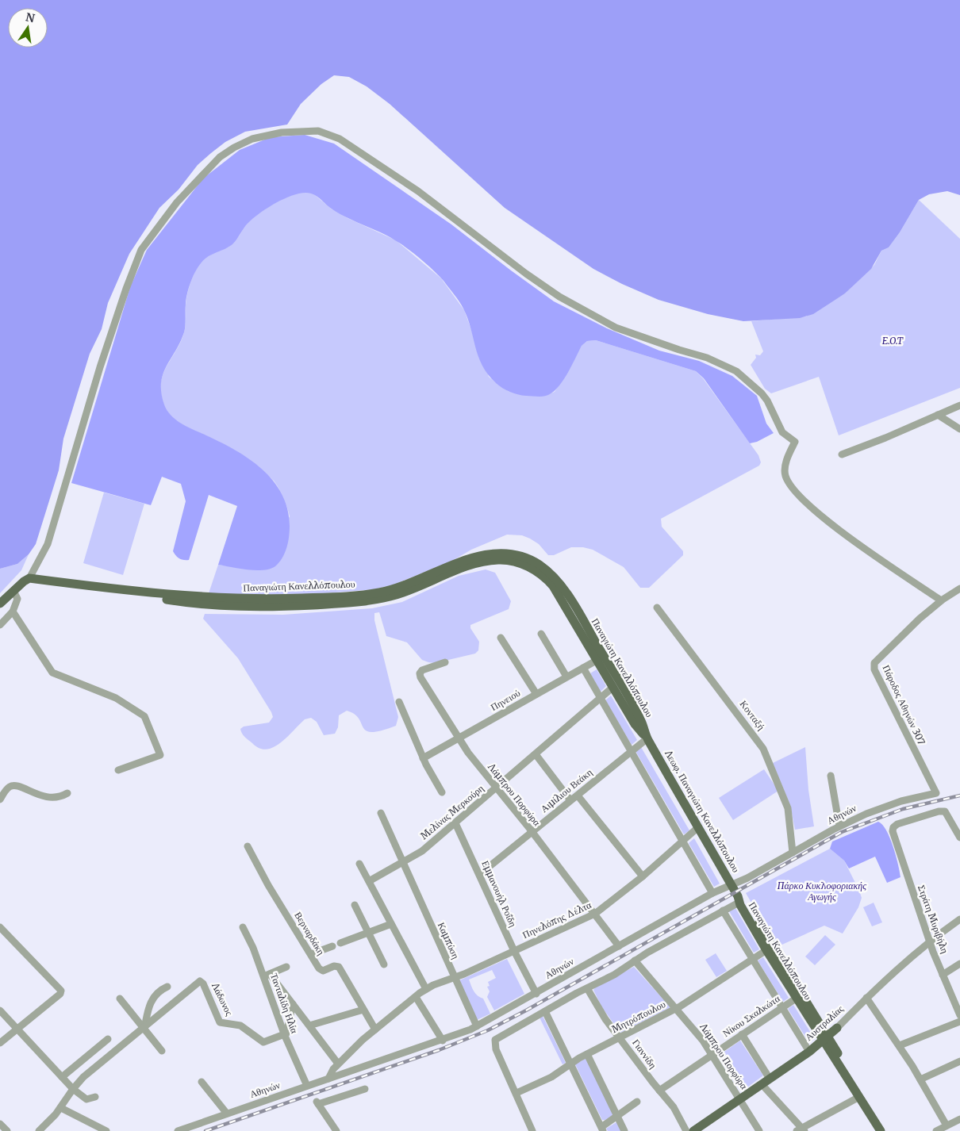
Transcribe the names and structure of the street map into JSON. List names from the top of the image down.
{
  "streets": {
    "main road": ["Παναγιώτη Κανελλόπουλου", "Λεωφ. Παναγιώτη Κανελλόπουλου", "Αυστραλίας"],
    "street": [
      "Πηνειού",
      "Πάροδος Αθηνών 307",
      "Κονταξή",
      "Αιμίλιου Βεάκη",
      "Λάμπρου Πορφύρα",
      "Μελίνας Μερκούρη",
      "Αθηνών",
      "Εμμανουήλ Ροΐδη",
      "Στράτη Μυριβήλη",
      "Πηνελόπης Δέλτα",
      "Βερναρδάκη",
      "Καμπύση",
      "Λάδωνος",
      "Τανταλίδη Ηλία",
      "Νίκου Σκαλκώτα",
      "Μητρόπουλου",
      "Γιαννίδη"
    ]
  },
  "crossings": [
    ["Παναγιώτη Κανελλόπουλου", "Πηνειού"],
    ["Παναγιώτη Κανελλόπουλου", "Αιμίλιου Βεάκη"],
    ["Παναγιώτη Κανελλόπουλου", "Λεωφ. Παναγιώτη Κανελλόπουλου"],
    ["Παναγιώτη Κανελλόπουλου", "Μελίνας Μερκούρη"],
    ["Παναγιώτη Κανελλόπουλου", "Νίκου Σκαλκώτα"],
    ["Παναγιώτη Κανελλόπουλου", "Μητρόπουλου"],
    ["Παναγιώτη Κανελλόπουλου", "Αυστραλίας"],
    ["Πηνειού", "Λάμπρου Πορφύρα"],
    ["Πάροδος Αθηνών 307", "Αθηνών"],
    ["Κονταξή", "Αθηνών"],
    ["Αιμίλιου Βεάκη", "Λάμπρου Πορφύρα"],
    ["Αιμίλιου Βεάκη", "Λεωφ. Παναγιώτη Κανελλόπουλου"],
    ["Αιμίλιου Βεάκη", "Εμμανουήλ Ροΐδη"],
    ["Λάμπρου Πορφύρα", "Μελίνας Μερκούρη"],
    ["Λάμπρου Πορφύρα", "Αθηνών"],
    ["Λάμπρου Πορφύρα", "Πηνελόπης Δέλτα"],
    ["Λάμπρου Πορφύρα", "Νίκου Σκαλκώτα"],
    ["Λάμπρου Πορφύρα", "Μητρόπουλου"],
    ["Λάμπρου Πορφύρα", "Αυστραλίας"],
    ["Λεωφ. Παναγιώτη Κανελλόπουλου", "Αθηνών"],
    ["Λεωφ. Παναγιώτη Κανελλόπουλου", "Πηνελόπης Δέλτα"],
    ["Μελίνας Μερκούρη", "Εμμανουήλ Ροΐδη"],
    ["Μελίνας Μερκούρη", "Καμπύση"],
    ["Αθηνών", "Εμμανουήλ Ροΐδη"],
    ["Αθηνών", "Πηνελόπης Δέλτα"],
    ["Αθηνών", "Καμπύση"],
    ["Αθηνών", "Τανταλίδη Ηλία"],
    ["Εμμανουήλ Ροΐδη", "Πηνελόπης Δέλτα"],
    ["Στράτη Μυριβήλη", "Αυστραλίας"],
    ["Πηνελόπης Δέλτα", "Βερναρδάκη"],
    ["Πηνελόπης Δέλτα", "Καμπύση"],
    ["Λάδωνος", "Τανταλίδη Ηλία"],
    ["Νίκου Σκαλκώτα", "Γιαννίδη"],
    ["Μητρόπουλου", "Γιαννίδη"]
  ],
  "parks": ["E.O.T", "Πάρκο Κυκλοφοριακής Αγωγής"],
  "north": "top"
}
